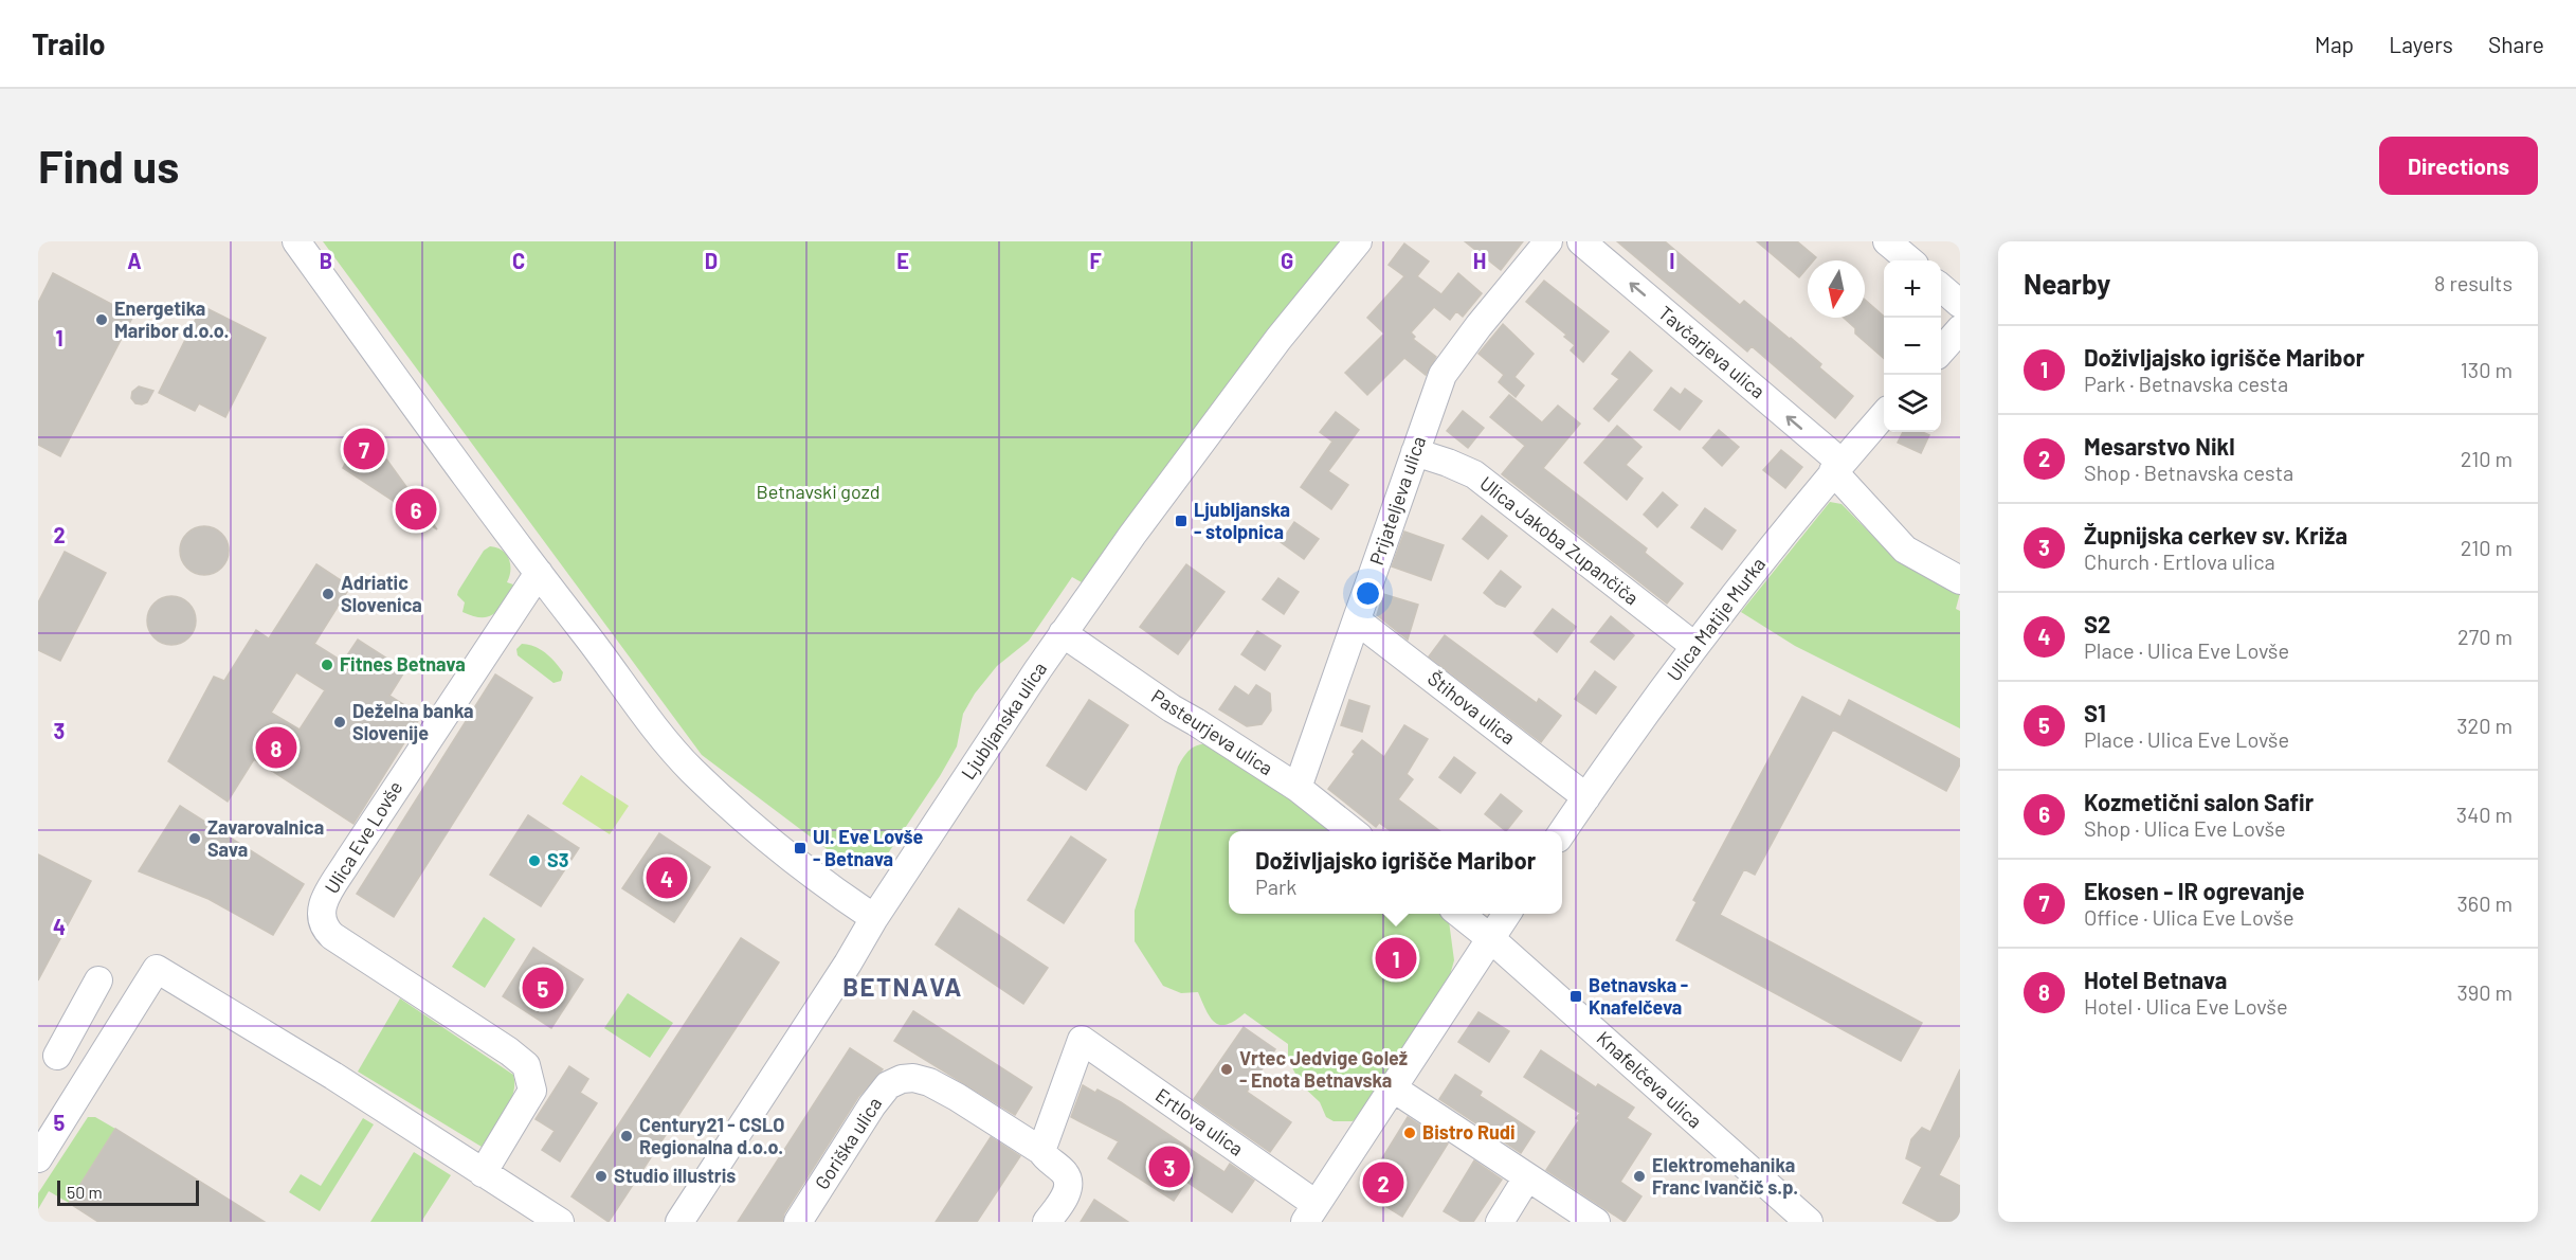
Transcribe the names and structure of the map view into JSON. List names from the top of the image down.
{
  "streets": {
    "street": [
      "Tavčarjeva ulica",
      "Prijateljeva ulica",
      "Ulica Jakoba Zupančiča",
      "Ulica Matije Murka",
      "Štihova ulica",
      "Ljubljanska ulica",
      "Pasteurjeva ulica",
      "Ulica Eve Lovše",
      "Knafelčeva ulica",
      "Ertlova ulica",
      "Goriška ulica"
    ]
  },
  "crossings": [
    ["Tavčarjeva ulica", "Ulica Matije Murka"],
    ["Prijateljeva ulica", "Ulica Jakoba Zupančiča"],
    ["Prijateljeva ulica", "Štihova ulica"],
    ["Prijateljeva ulica", "Pasteurjeva ulica"],
    ["Ulica Jakoba Zupančiča", "Ulica Matije Murka"],
    ["Ulica Matije Murka", "Štihova ulica"],
    ["Ljubljanska ulica", "Pasteurjeva ulica"],
    ["Ertlova ulica", "Goriška ulica"]
  ],
  "one_way": ["Tavčarjeva ulica"],
  "districts": ["BETNAVA"],
  "parks": ["Betnavski gozd"],
  "places": {
    "other": [
      "Energetika Maribor d.o.o.",
      "Adriatic Slovenica",
      "Fitnes Betnava",
      "Deželna banka Slovenije",
      "Zavarovalnica Sava",
      "S3",
      "Vrtec Jedvige Golež - Enota Betnavska",
      "Bistro Rudi",
      "Century21 - CSLO Regionalna d.o.o.",
      "Studio illustris",
      "Elektromehanika Franc Ivančič s.p."
    ],
    "transit": ["Ljubljanska - stolpnica", "Ul. Eve Lovše - Betnava", "Betnavska - Knafelčeva"]
  },
  "scale_bar": "50 m",
  "north": "bottom",
  "page": {
    "header": "Trailo",
    "nav": ["Map", "Layers", "Share"],
    "buttons": "Directions",
    "title": "Find us",
    "heading": ["Nearby", "8 results"],
    "map_buttons": ["+", "−"],
    "list": [
      {
        "mark": "1",
        "name": "Doživljajsko igrišče Maribor",
        "note": "Park · Betnavska cesta",
        "value": "130 m"
      },
      {
        "mark": "2",
        "name": "Mesarstvo Nikl",
        "note": "Shop · Betnavska cesta",
        "value": "210 m"
      },
      {
        "mark": "3",
        "name": "Župnijska cerkev sv. Križa",
        "note": "Church · Ertlova ulica",
        "value": "210 m"
      },
      {
        "mark": "4",
        "name": "S2",
        "note": "Place · Ulica Eve Lovše",
        "value": "270 m"
      },
      {
        "mark": "5",
        "name": "S1",
        "note": "Place · Ulica Eve Lovše",
        "value": "320 m"
      },
      {
        "mark": "6",
        "name": "Kozmetični salon Safir",
        "note": "Shop · Ulica Eve Lovše",
        "value": "340 m"
      },
      {
        "mark": "7",
        "name": "Ekosen - IR ogrevanje",
        "note": "Office · Ulica Eve Lovše",
        "value": "360 m"
      },
      {
        "mark": "8",
        "name": "Hotel Betnava",
        "note": "Hotel · Ulica Eve Lovše",
        "value": "390 m"
      }
    ],
    "pins": [
      "7",
      "6",
      "8",
      "4",
      "1",
      "5",
      "3",
      "2"
    ],
    "popup": ["Doživljajsko igrišče Maribor", "Park"],
    "scale": "50 m"
  },
  "grid": {
    "columns": [
      "A",
      "B",
      "C",
      "D",
      "E",
      "F",
      "G",
      "H",
      "I"
    ],
    "rows": [
      "1",
      "2",
      "3",
      "4",
      "5"
    ]
  }
}
